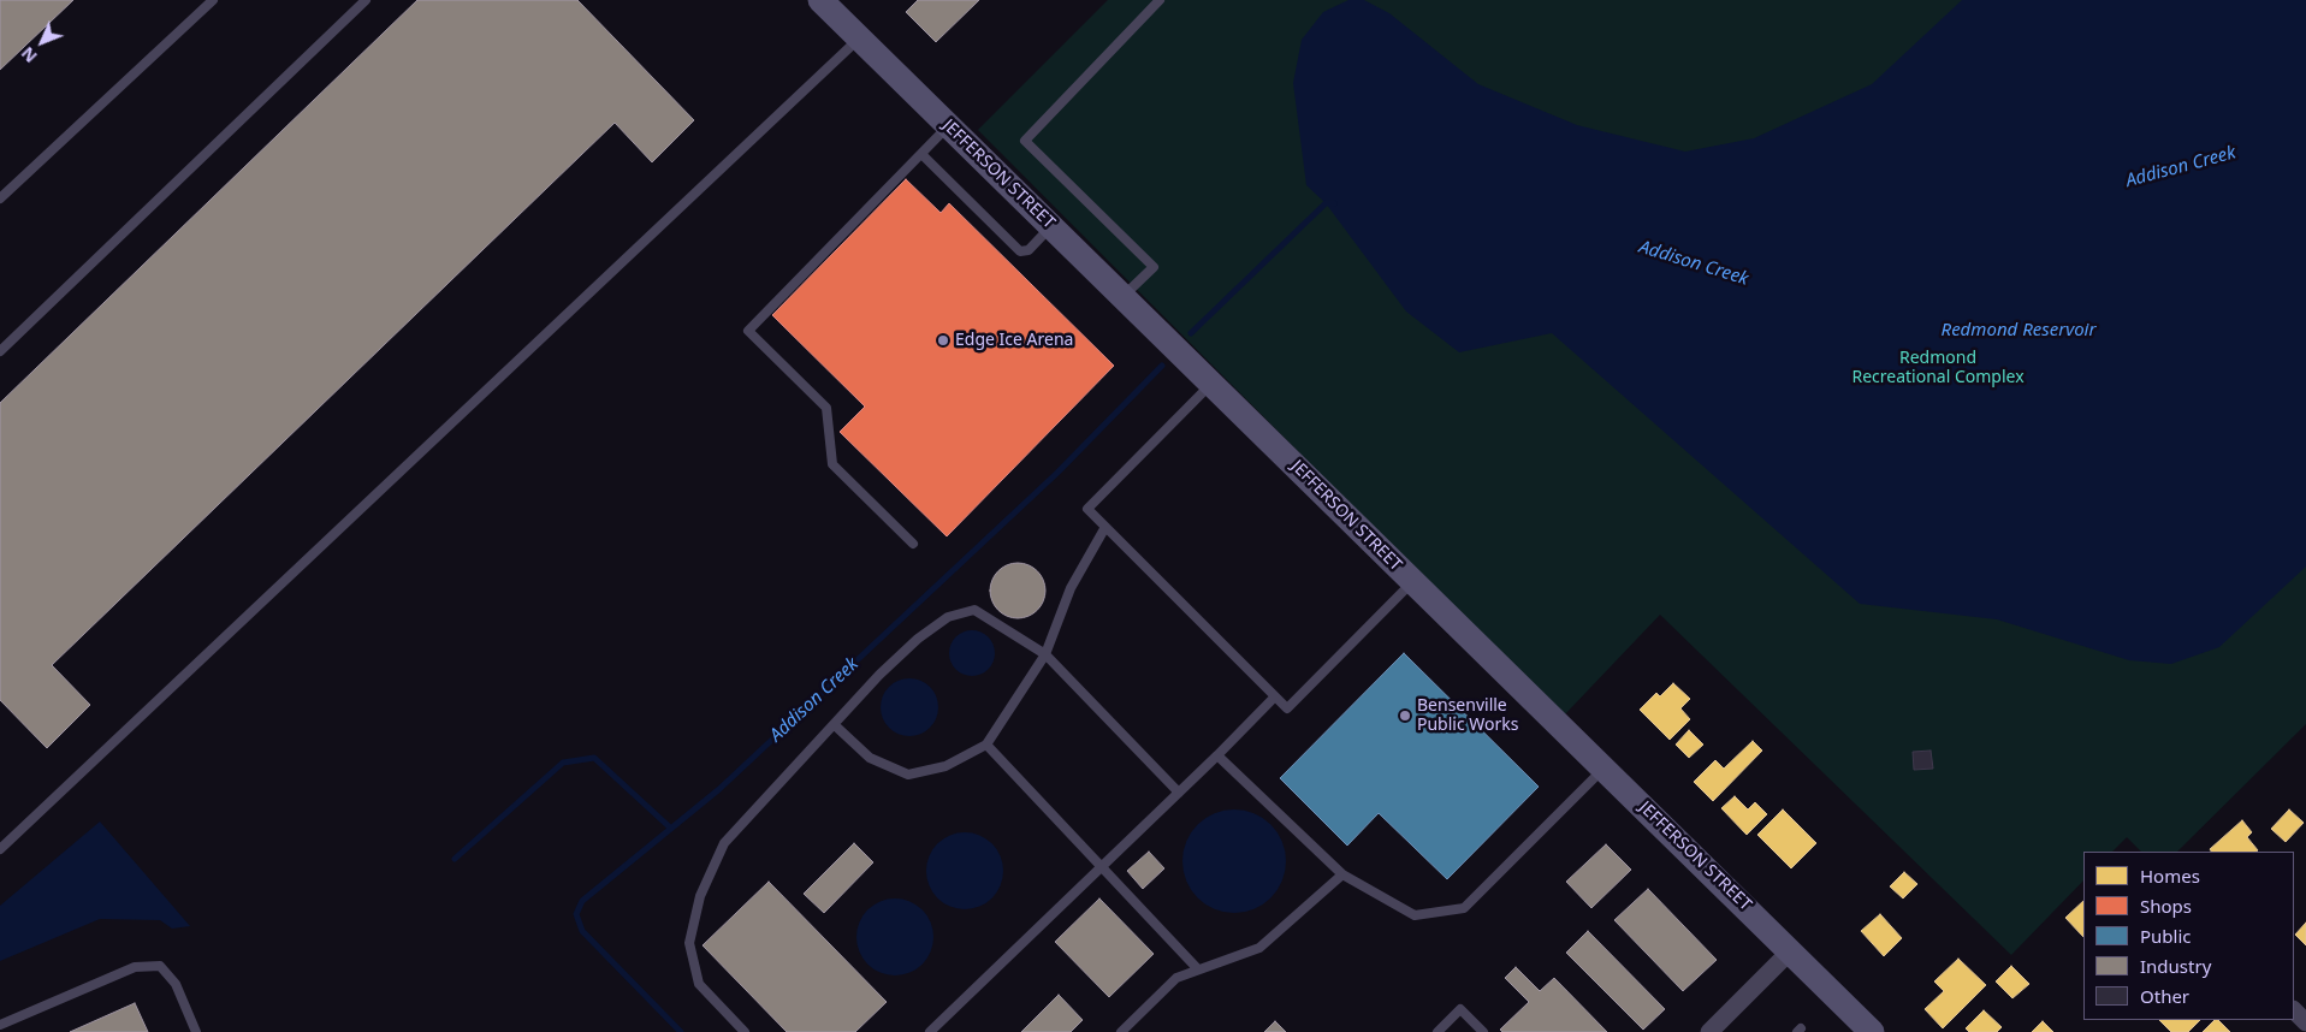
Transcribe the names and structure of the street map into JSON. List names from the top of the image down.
{
  "streets": {
    "street": ["JEFFERSON STREET"]
  },
  "water": ["Addison Creek", "Redmond Reservoir"],
  "parks": ["Redmond Recreational Complex"],
  "places": ["Edge Ice Arena", "Bensenville Public Works"],
  "legend": [
    "Homes",
    "Shops",
    "Public",
    "Industry",
    "Other"
  ],
  "north": "bottom left"
}
